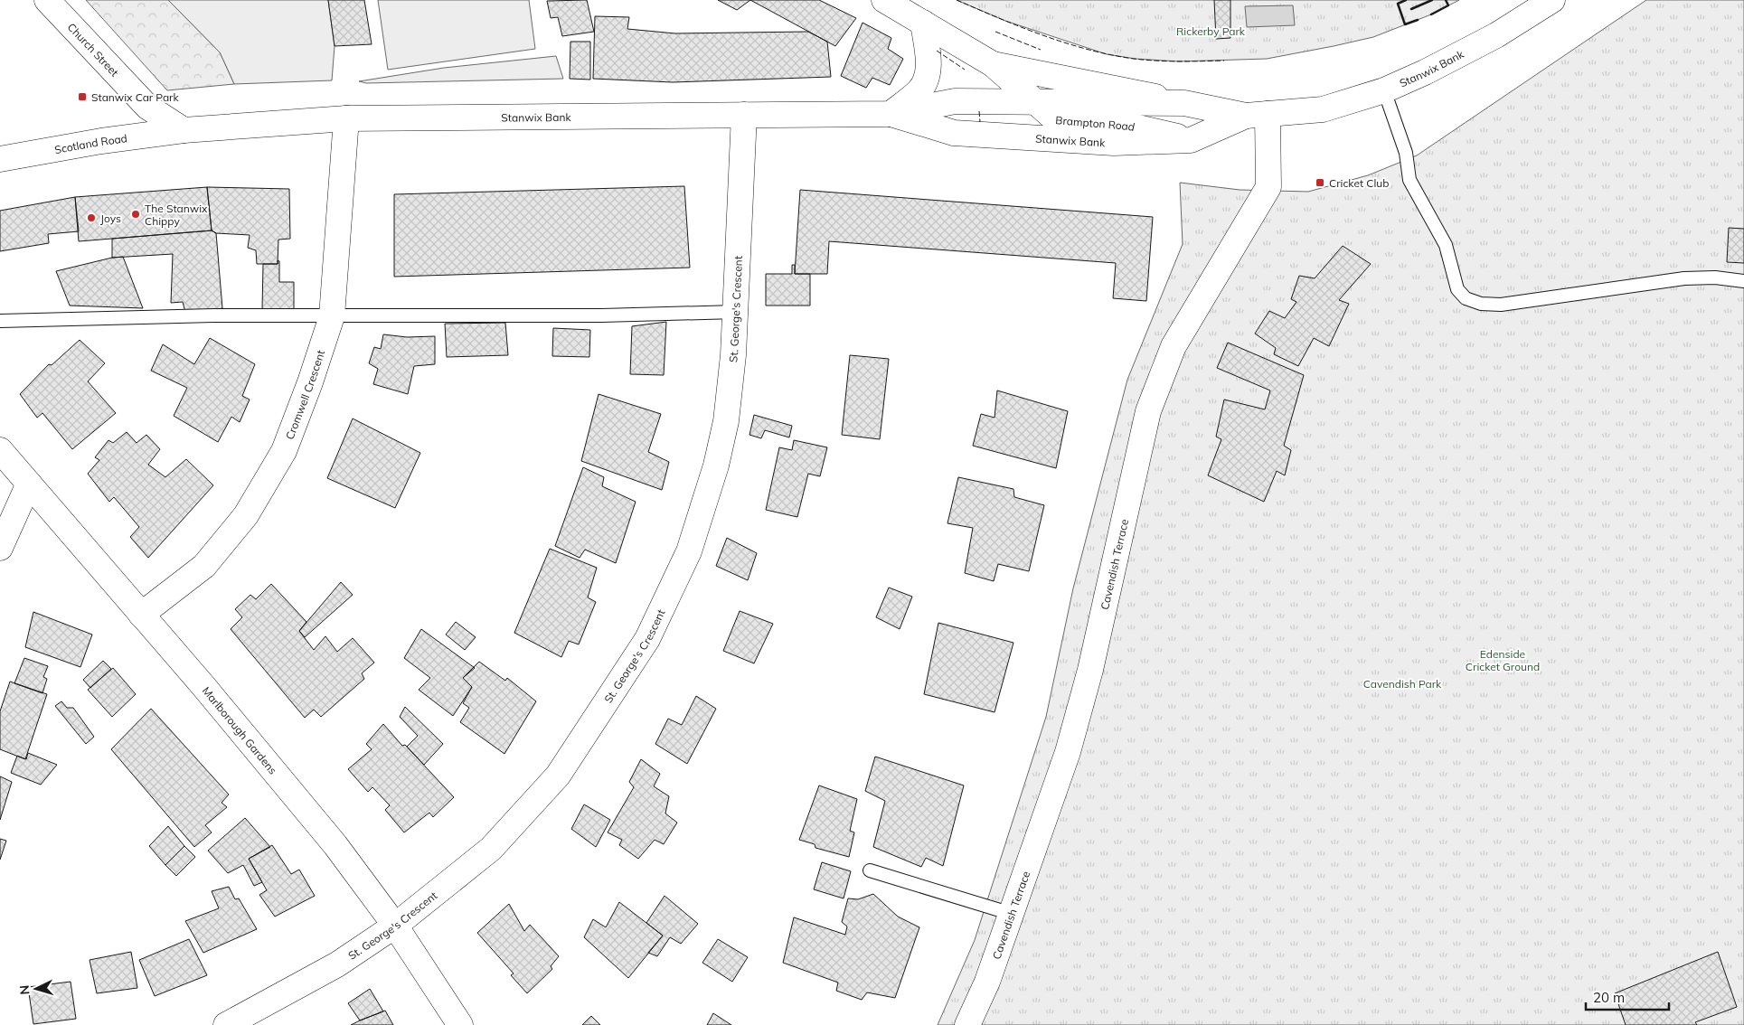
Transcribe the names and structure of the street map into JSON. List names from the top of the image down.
{
  "streets": {
    "street": [
      "Church Street",
      "Stanwix Bank",
      "Brampton Road",
      "Scotland Road",
      "St. George's Crescent",
      "Cromwell Crescent",
      "Cavendish Terrace",
      "Marlborough Gardens"
    ]
  },
  "crossings": [
    ["Church Street", "Stanwix Bank"],
    ["Church Street", "Scotland Road"],
    ["Stanwix Bank", "Brampton Road"],
    ["Stanwix Bank", "Scotland Road"],
    ["Stanwix Bank", "St. George's Crescent"],
    ["Stanwix Bank", "Cromwell Crescent"],
    ["Stanwix Bank", "Cavendish Terrace"],
    ["St. George's Crescent", "Marlborough Gardens"],
    ["Cromwell Crescent", "Marlborough Gardens"]
  ],
  "parks": ["Rickerby Park", "Edenside Cricket Ground", "Cavendish Park"],
  "places": {
    "transit": ["Stanwix Car Park", "Cricket Club"],
    "other": ["The Stanwix Chippy", "Joys"]
  },
  "scale_bar": "20 m",
  "north": "left"
}
